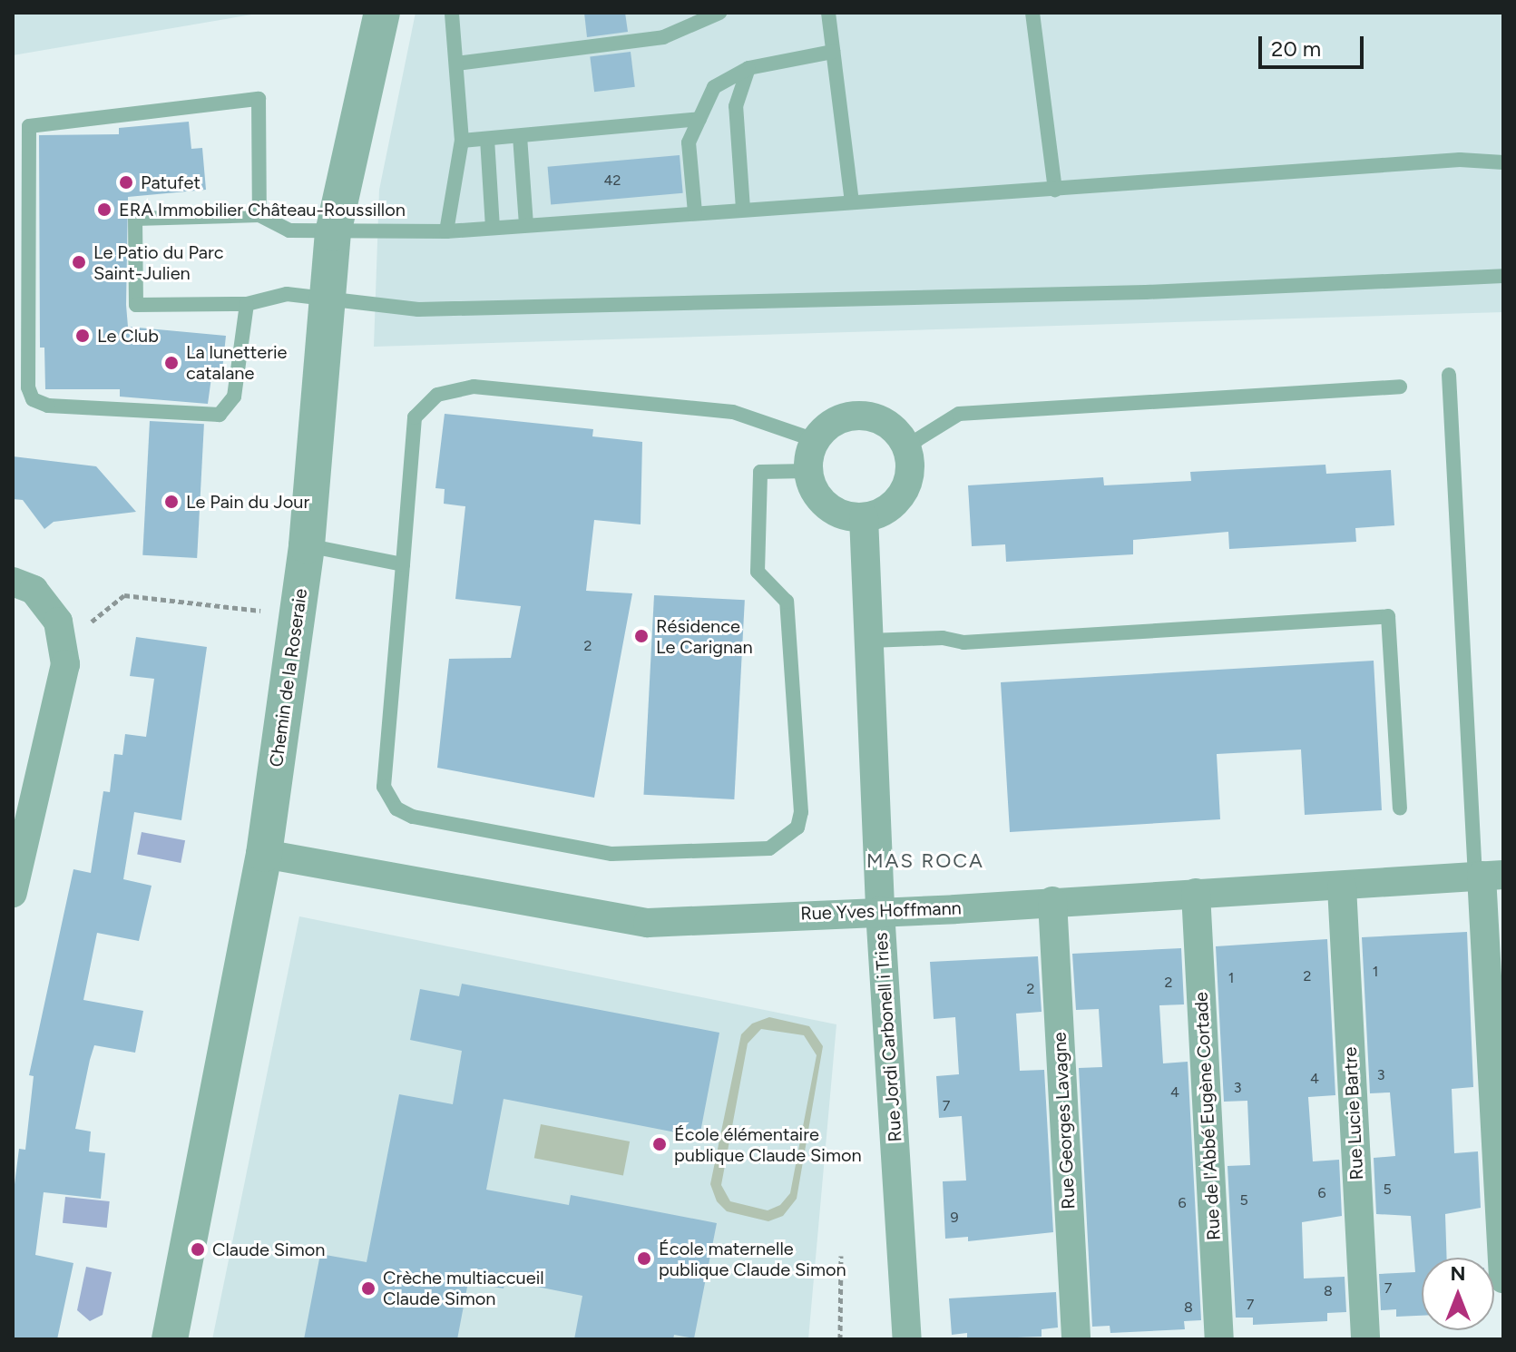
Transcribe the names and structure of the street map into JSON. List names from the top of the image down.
{
  "streets": {
    "street": [
      "Chemin de la Roseraie",
      "Rue Yves Hoffmann",
      "Rue Jordi Carbonell i Tries",
      "Rue Lucie Bartre",
      "Rue de l'Abbé Eugène Cortade",
      "Rue Georges Lavagne"
    ]
  },
  "crossings": [
    ["Chemin de la Roseraie", "Rue Yves Hoffmann"],
    ["Rue Yves Hoffmann", "Rue Jordi Carbonell i Tries"],
    ["Rue Yves Hoffmann", "Rue Lucie Bartre"],
    ["Rue Yves Hoffmann", "Rue de l'Abbé Eugène Cortade"],
    ["Rue Yves Hoffmann", "Rue Georges Lavagne"]
  ],
  "districts": ["MAS ROCA"],
  "places": [
    "Patufet",
    "ERA Immobilier Château-Roussillon",
    "Le Patio du Parc Saint-Julien",
    "Le Club",
    "La lunetterie catalane",
    "Le Pain du Jour",
    "Résidence Le Carignan",
    "École élémentaire publique Claude Simon",
    "Claude Simon",
    "École maternelle publique Claude Simon",
    "Crèche multiaccueil Claude Simon"
  ],
  "house_numbers": [
    "42",
    "2",
    "1",
    "2",
    "1",
    "2",
    "2",
    "3",
    "4",
    "3",
    "4",
    "7",
    "5",
    "6",
    "5",
    "6",
    "9",
    "7",
    "8",
    "7",
    "8"
  ],
  "scale_bar": "20 m",
  "north": "top"
}
